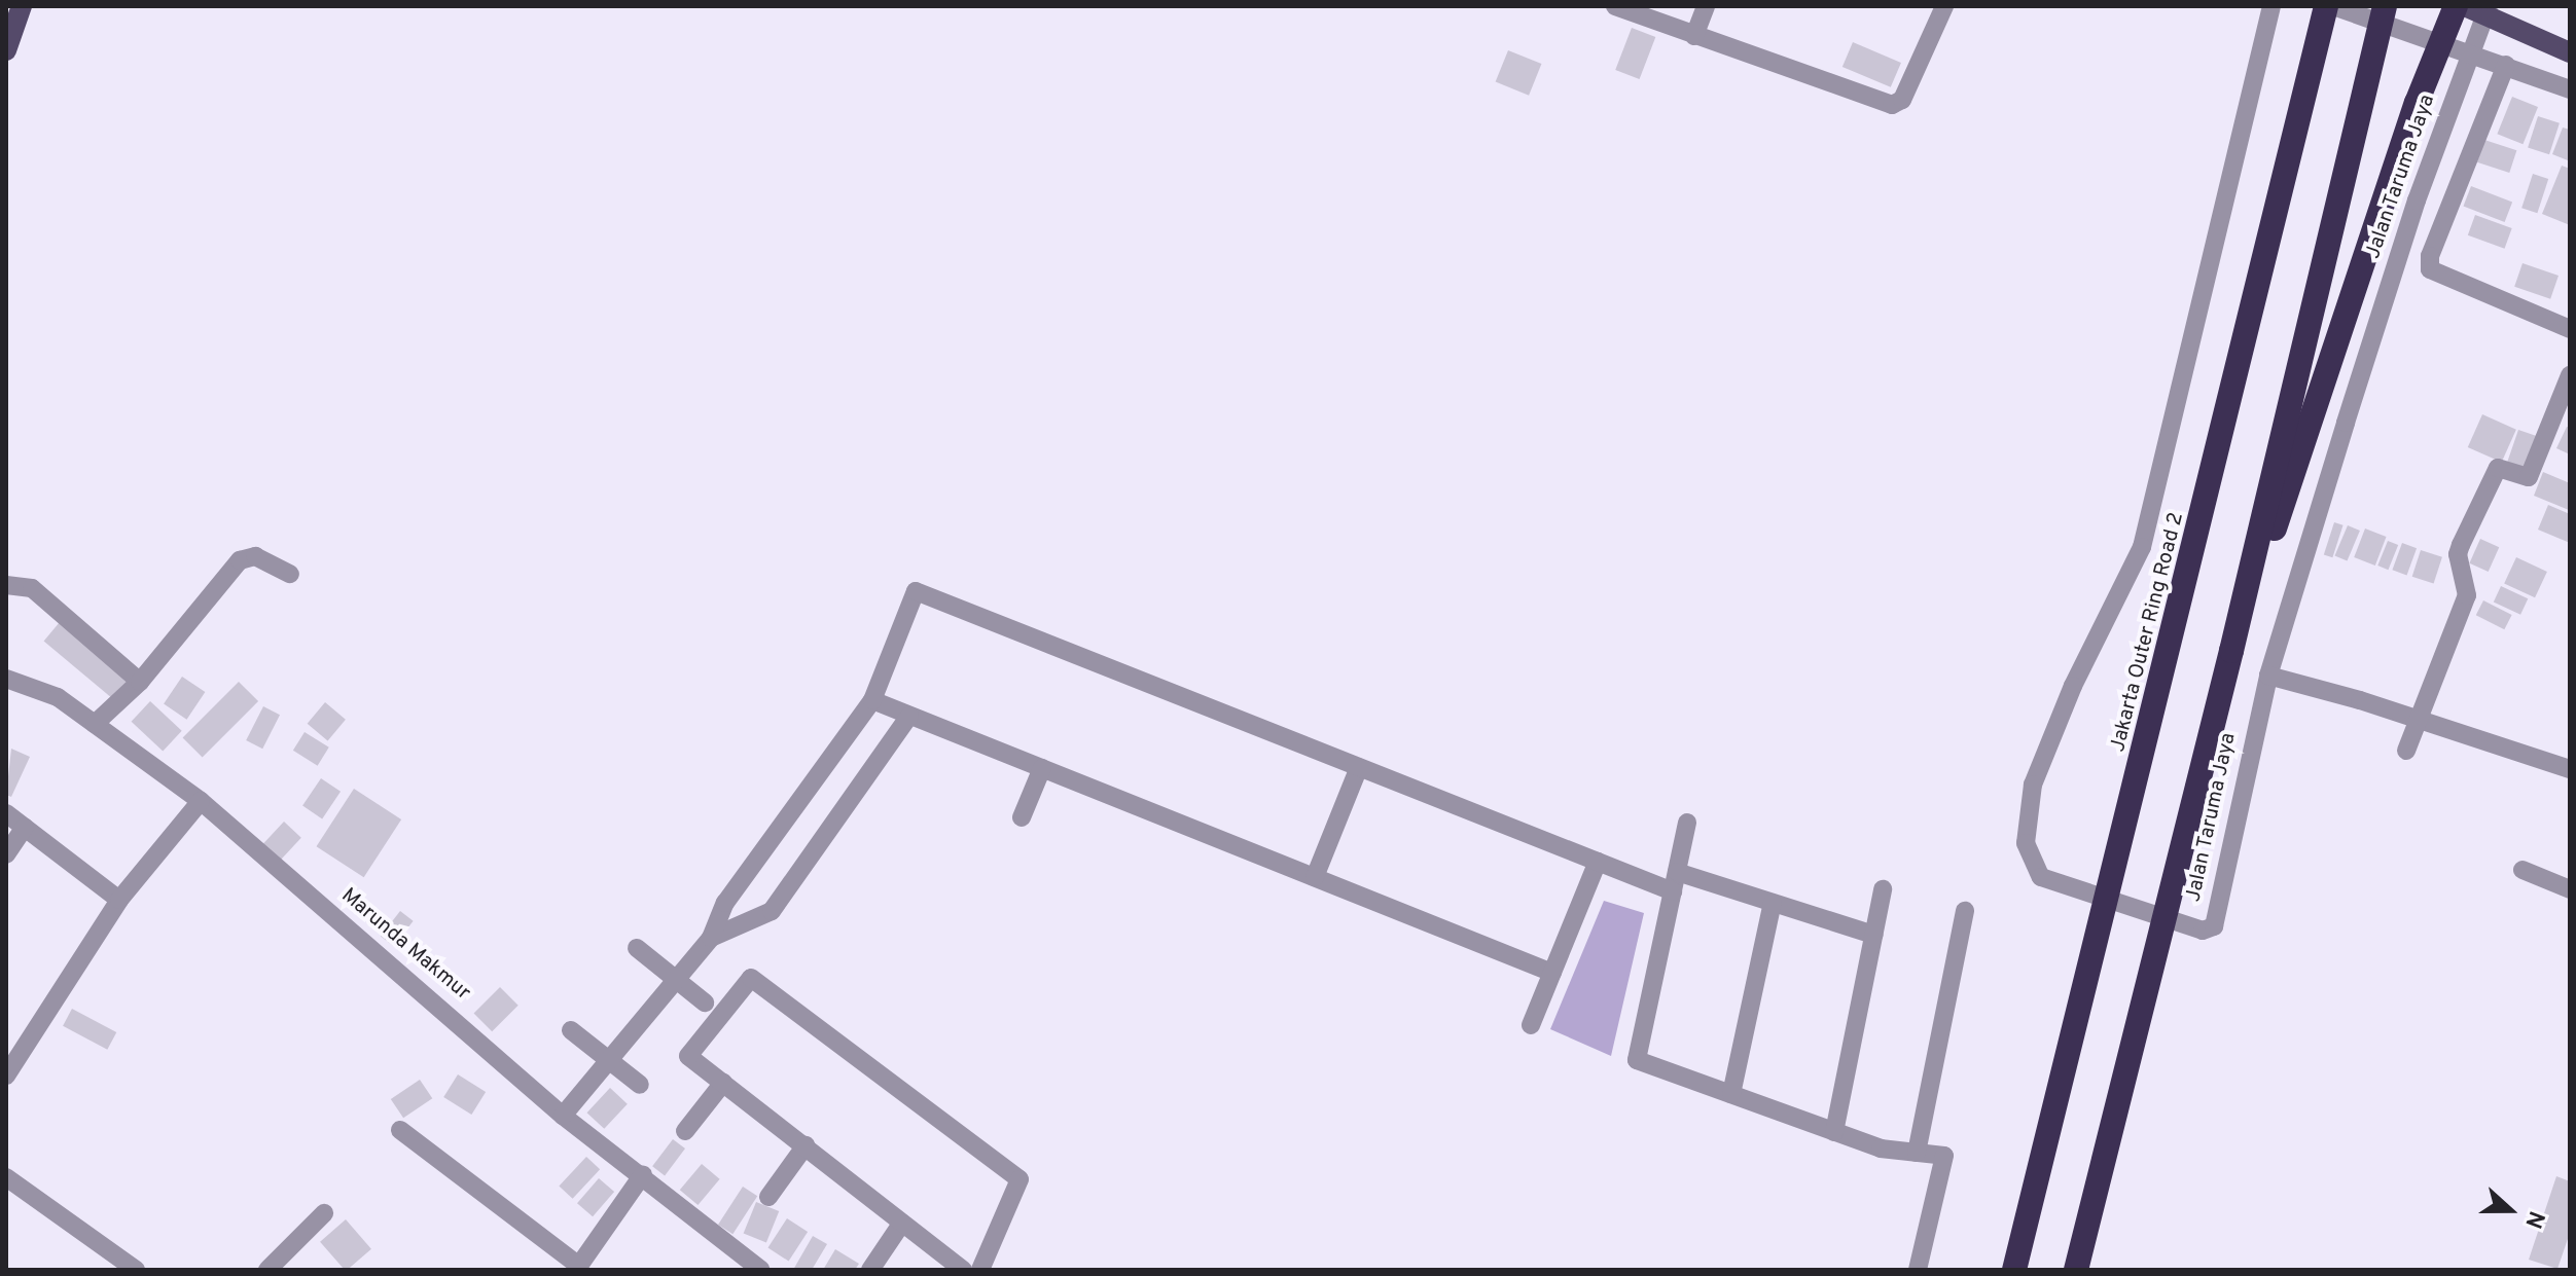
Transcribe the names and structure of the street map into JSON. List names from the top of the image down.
{
  "streets": {
    "highway": ["Jakarta Outer Ring Road 2"],
    "street": ["Jalan Taruma Jaya", "Marunda Makmur"]
  },
  "north": "right"
}
